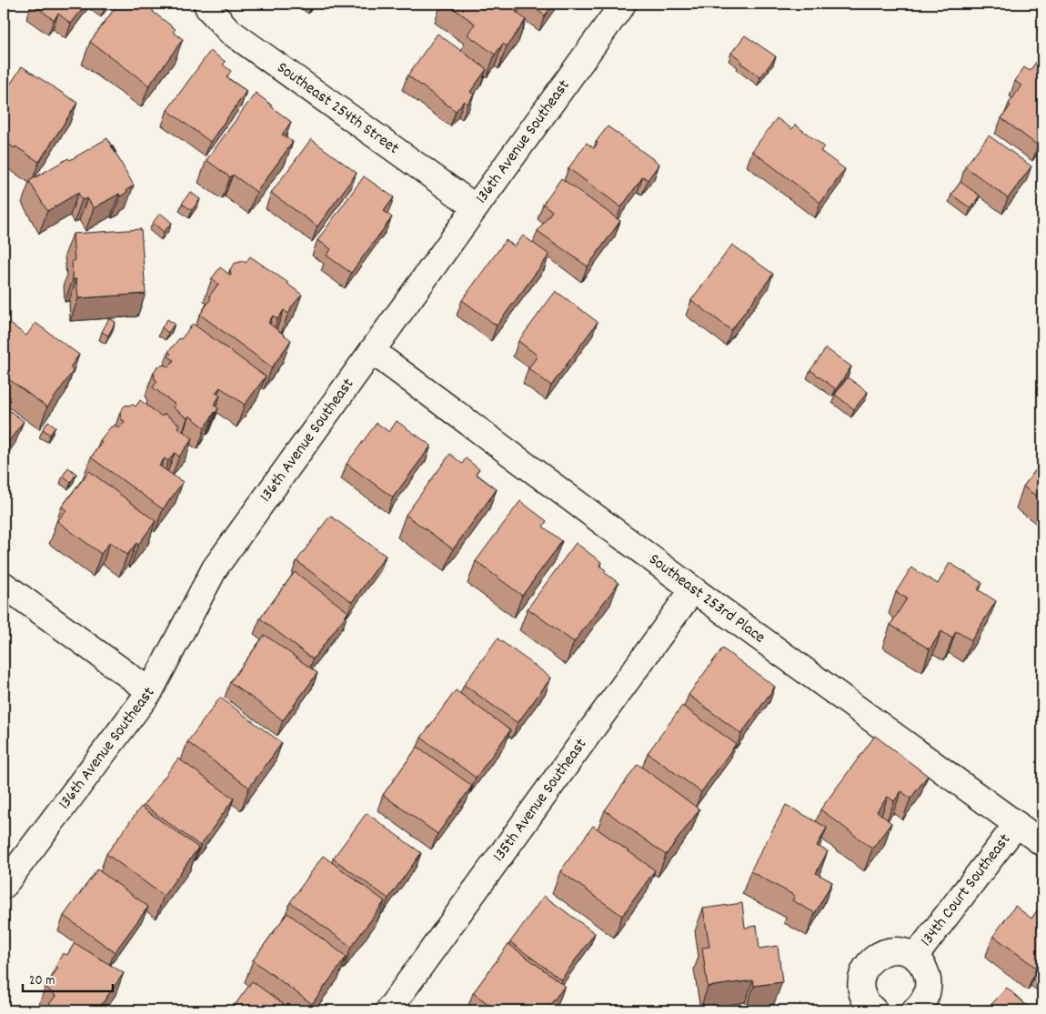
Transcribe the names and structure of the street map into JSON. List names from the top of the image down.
{
  "streets": {
    "street": [
      "Southeast 254th Street",
      "136th Avenue Southeast",
      "Southeast 253rd Place",
      "135th Avenue Southeast",
      "134th Court Southeast"
    ]
  },
  "crossings": [
    ["Southeast 254th Street", "136th Avenue Southeast"],
    ["136th Avenue Southeast", "Southeast 253rd Place"],
    ["Southeast 253rd Place", "135th Avenue Southeast"],
    ["Southeast 253rd Place", "134th Court Southeast"]
  ],
  "scale_bar": "20 m"
}
